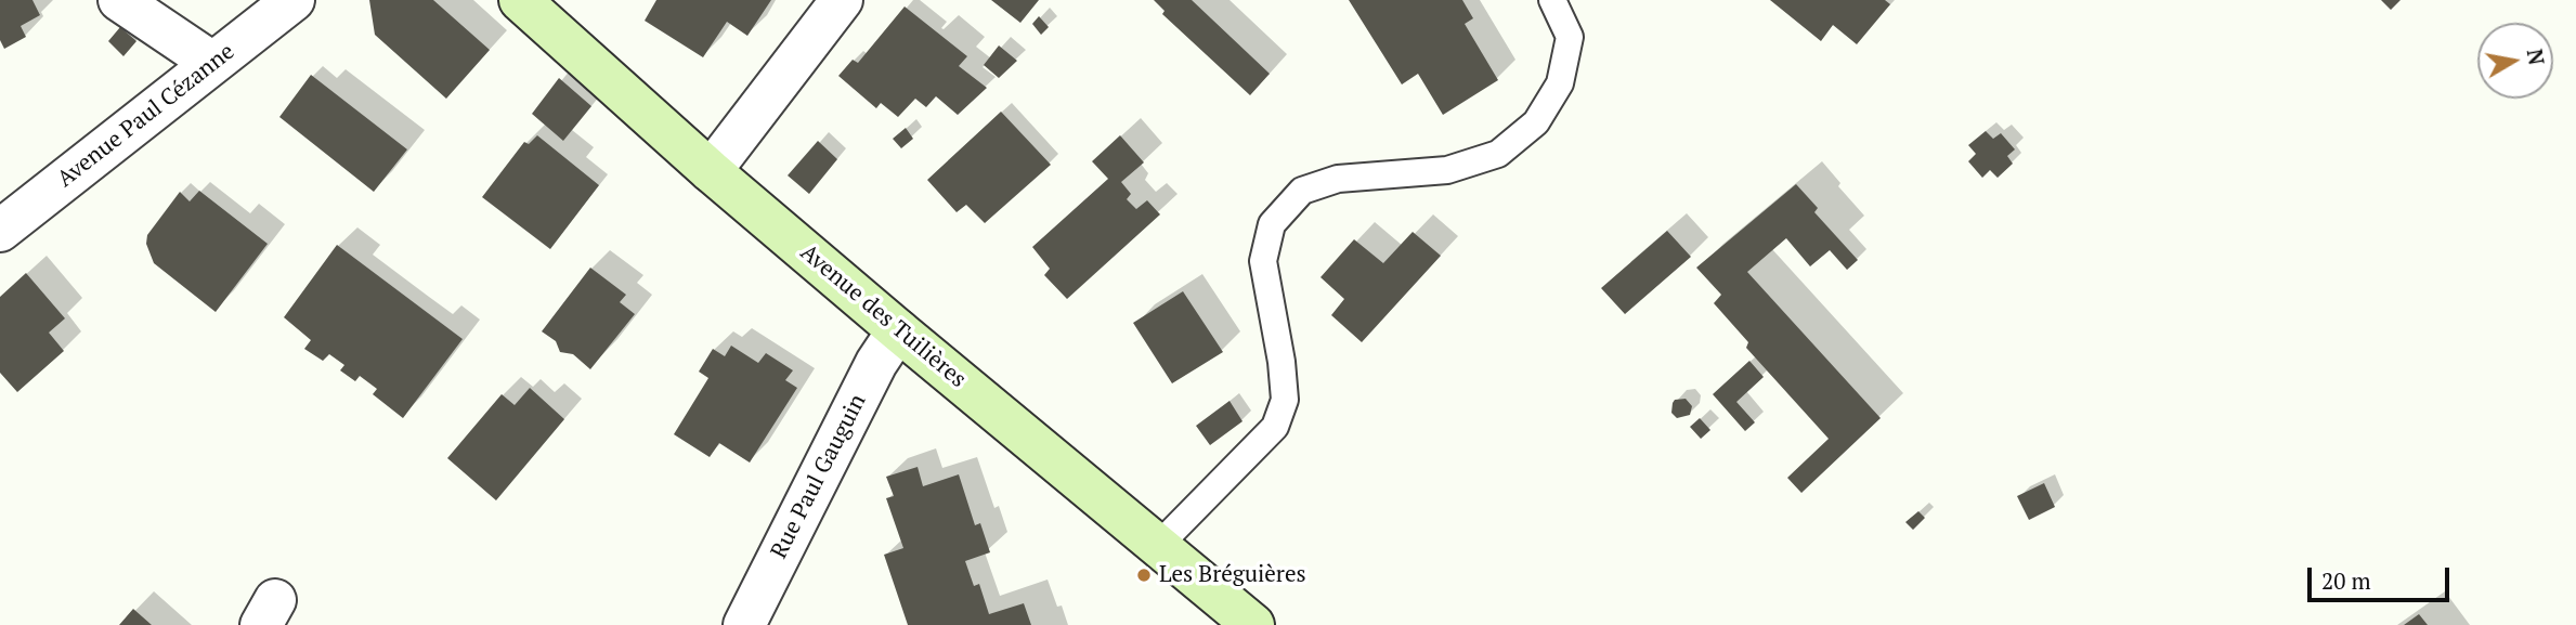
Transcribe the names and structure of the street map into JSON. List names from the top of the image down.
{
  "streets": {
    "street": ["Avenue Paul Cézanne", "Avenue des Tuilières", "Rue Paul Gauguin"]
  },
  "crossings": [
    ["Avenue des Tuilières", "Rue Paul Gauguin"]
  ],
  "places": ["Les Bréguières"],
  "scale_bar": "20 m",
  "north": "right"
}
